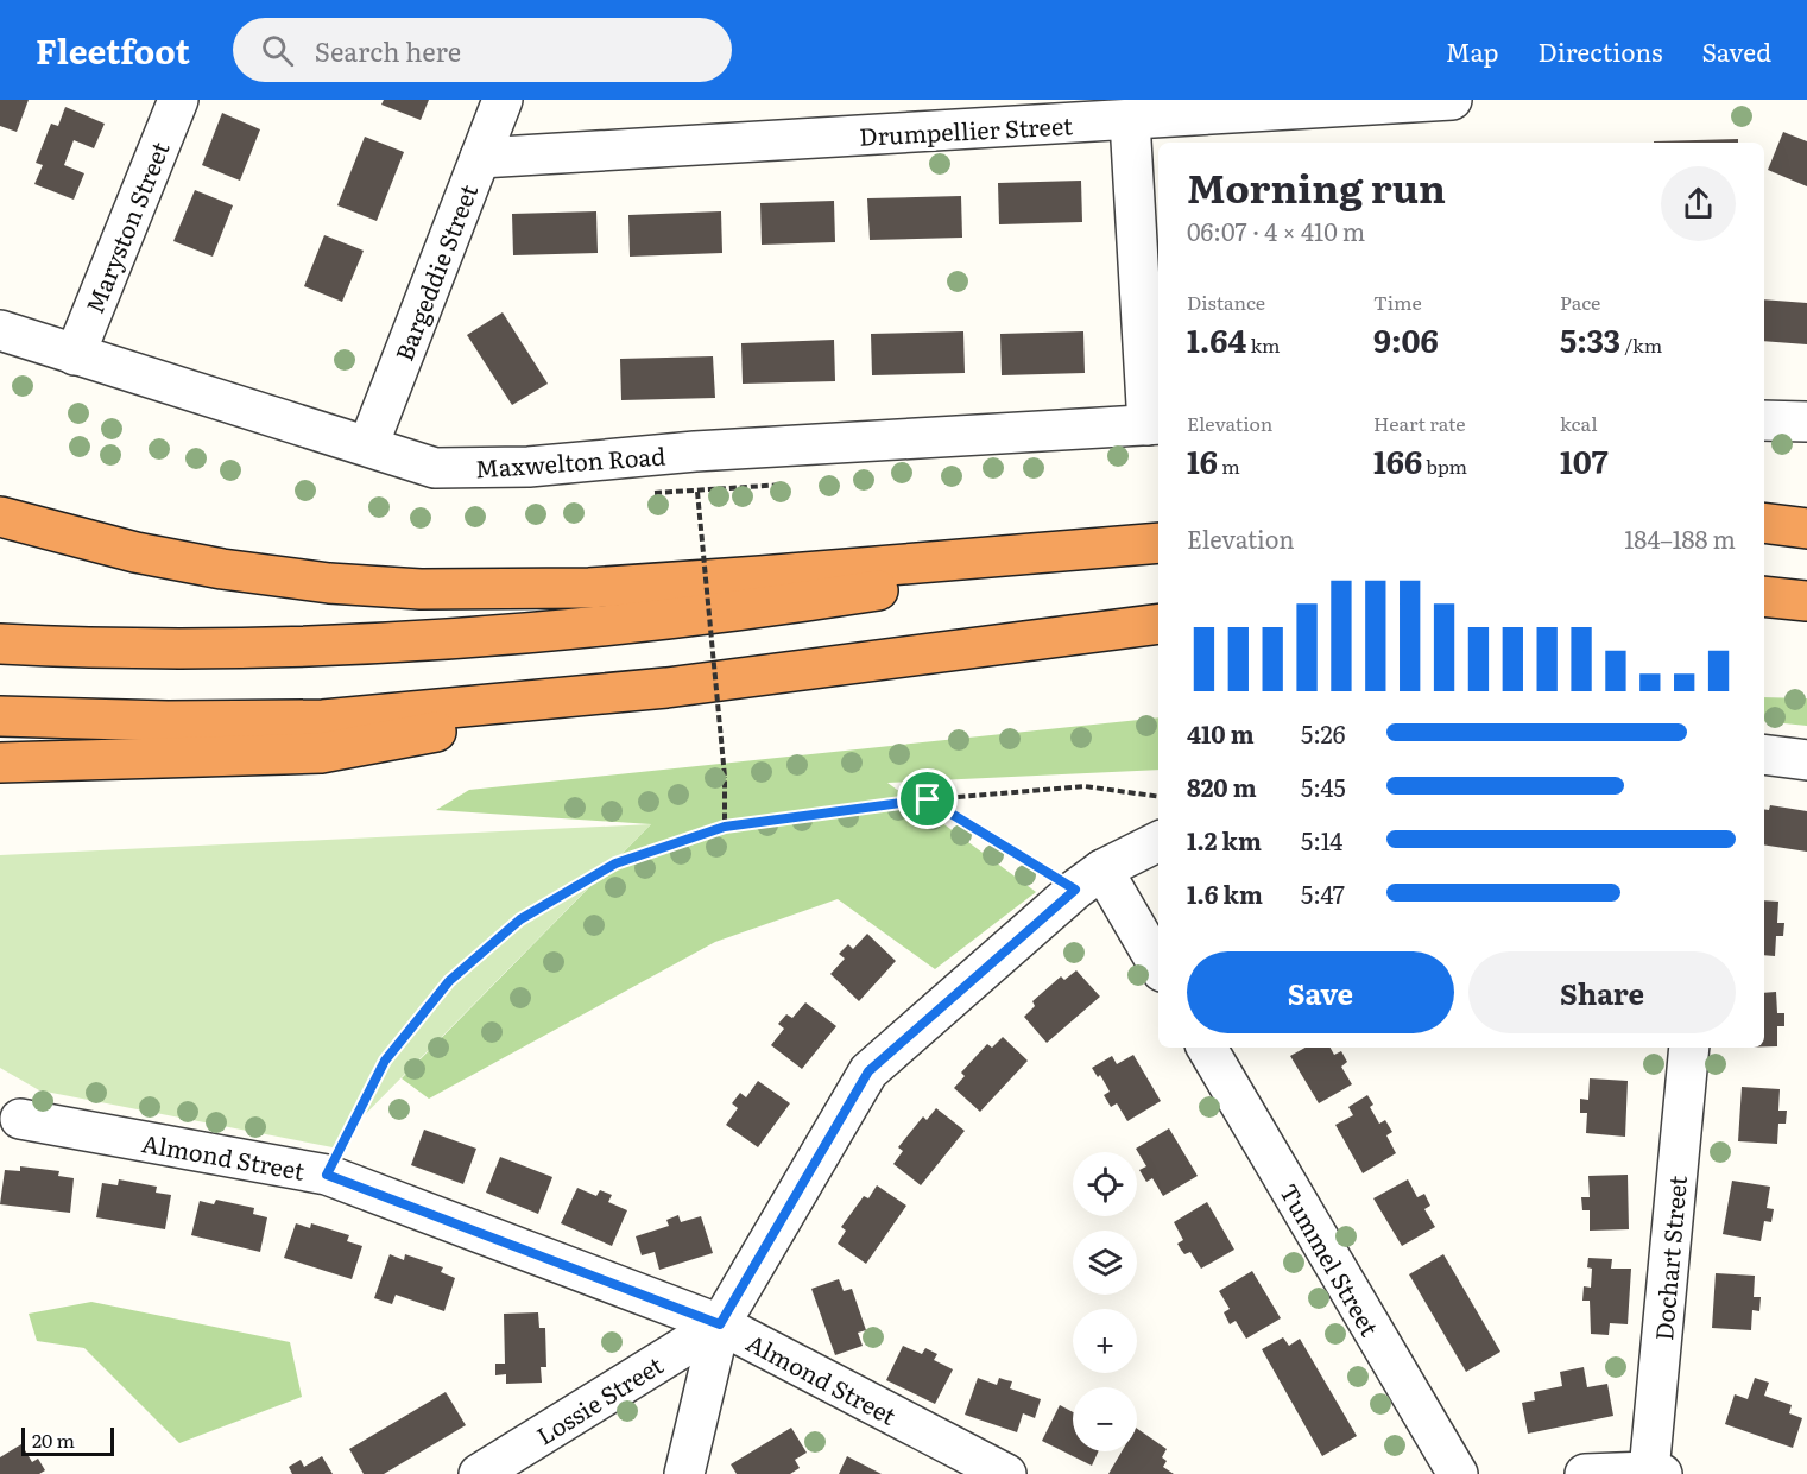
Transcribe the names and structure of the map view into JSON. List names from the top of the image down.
{
  "streets": {
    "street": [
      "Drumpellier Street",
      "Maryston Street",
      "Bargeddie Street",
      "Maxwelton Road",
      "Almond Street",
      "Dochart Street",
      "Tummel Street",
      "Lossie Street"
    ]
  },
  "crossings": [
    ["Drumpellier Street", "Bargeddie Street"],
    ["Maryston Street", "Maxwelton Road"],
    ["Bargeddie Street", "Maxwelton Road"],
    ["Almond Street", "Lossie Street"]
  ],
  "scale_bar": "20 m",
  "page": {
    "header": "Fleetfoot",
    "search": "Search here",
    "nav": ["Map", "Directions", "Saved"],
    "heading": ["Morning run", "06:07 · 4 × 410 m"],
    "stats": [
      ["Distance", "1.64 km"],
      ["Time", "9:06"],
      ["Pace", "5:33 /km"],
      ["Elevation", "16 m"],
      ["Heart rate", "166 bpm"],
      ["kcal", "107"]
    ],
    "chart": ["Elevation", "184–188 m"],
    "list": [
      {
        "name": "410 m",
        "note": "5:26"
      },
      {
        "name": "820 m",
        "note": "5:45"
      },
      {
        "name": "1.2 km",
        "note": "5:14"
      },
      {
        "name": "1.6 km",
        "note": "5:47"
      }
    ],
    "buttons": ["Save", "Share"],
    "map_buttons": ["+", "−"],
    "scale": "20 m"
  }
}
